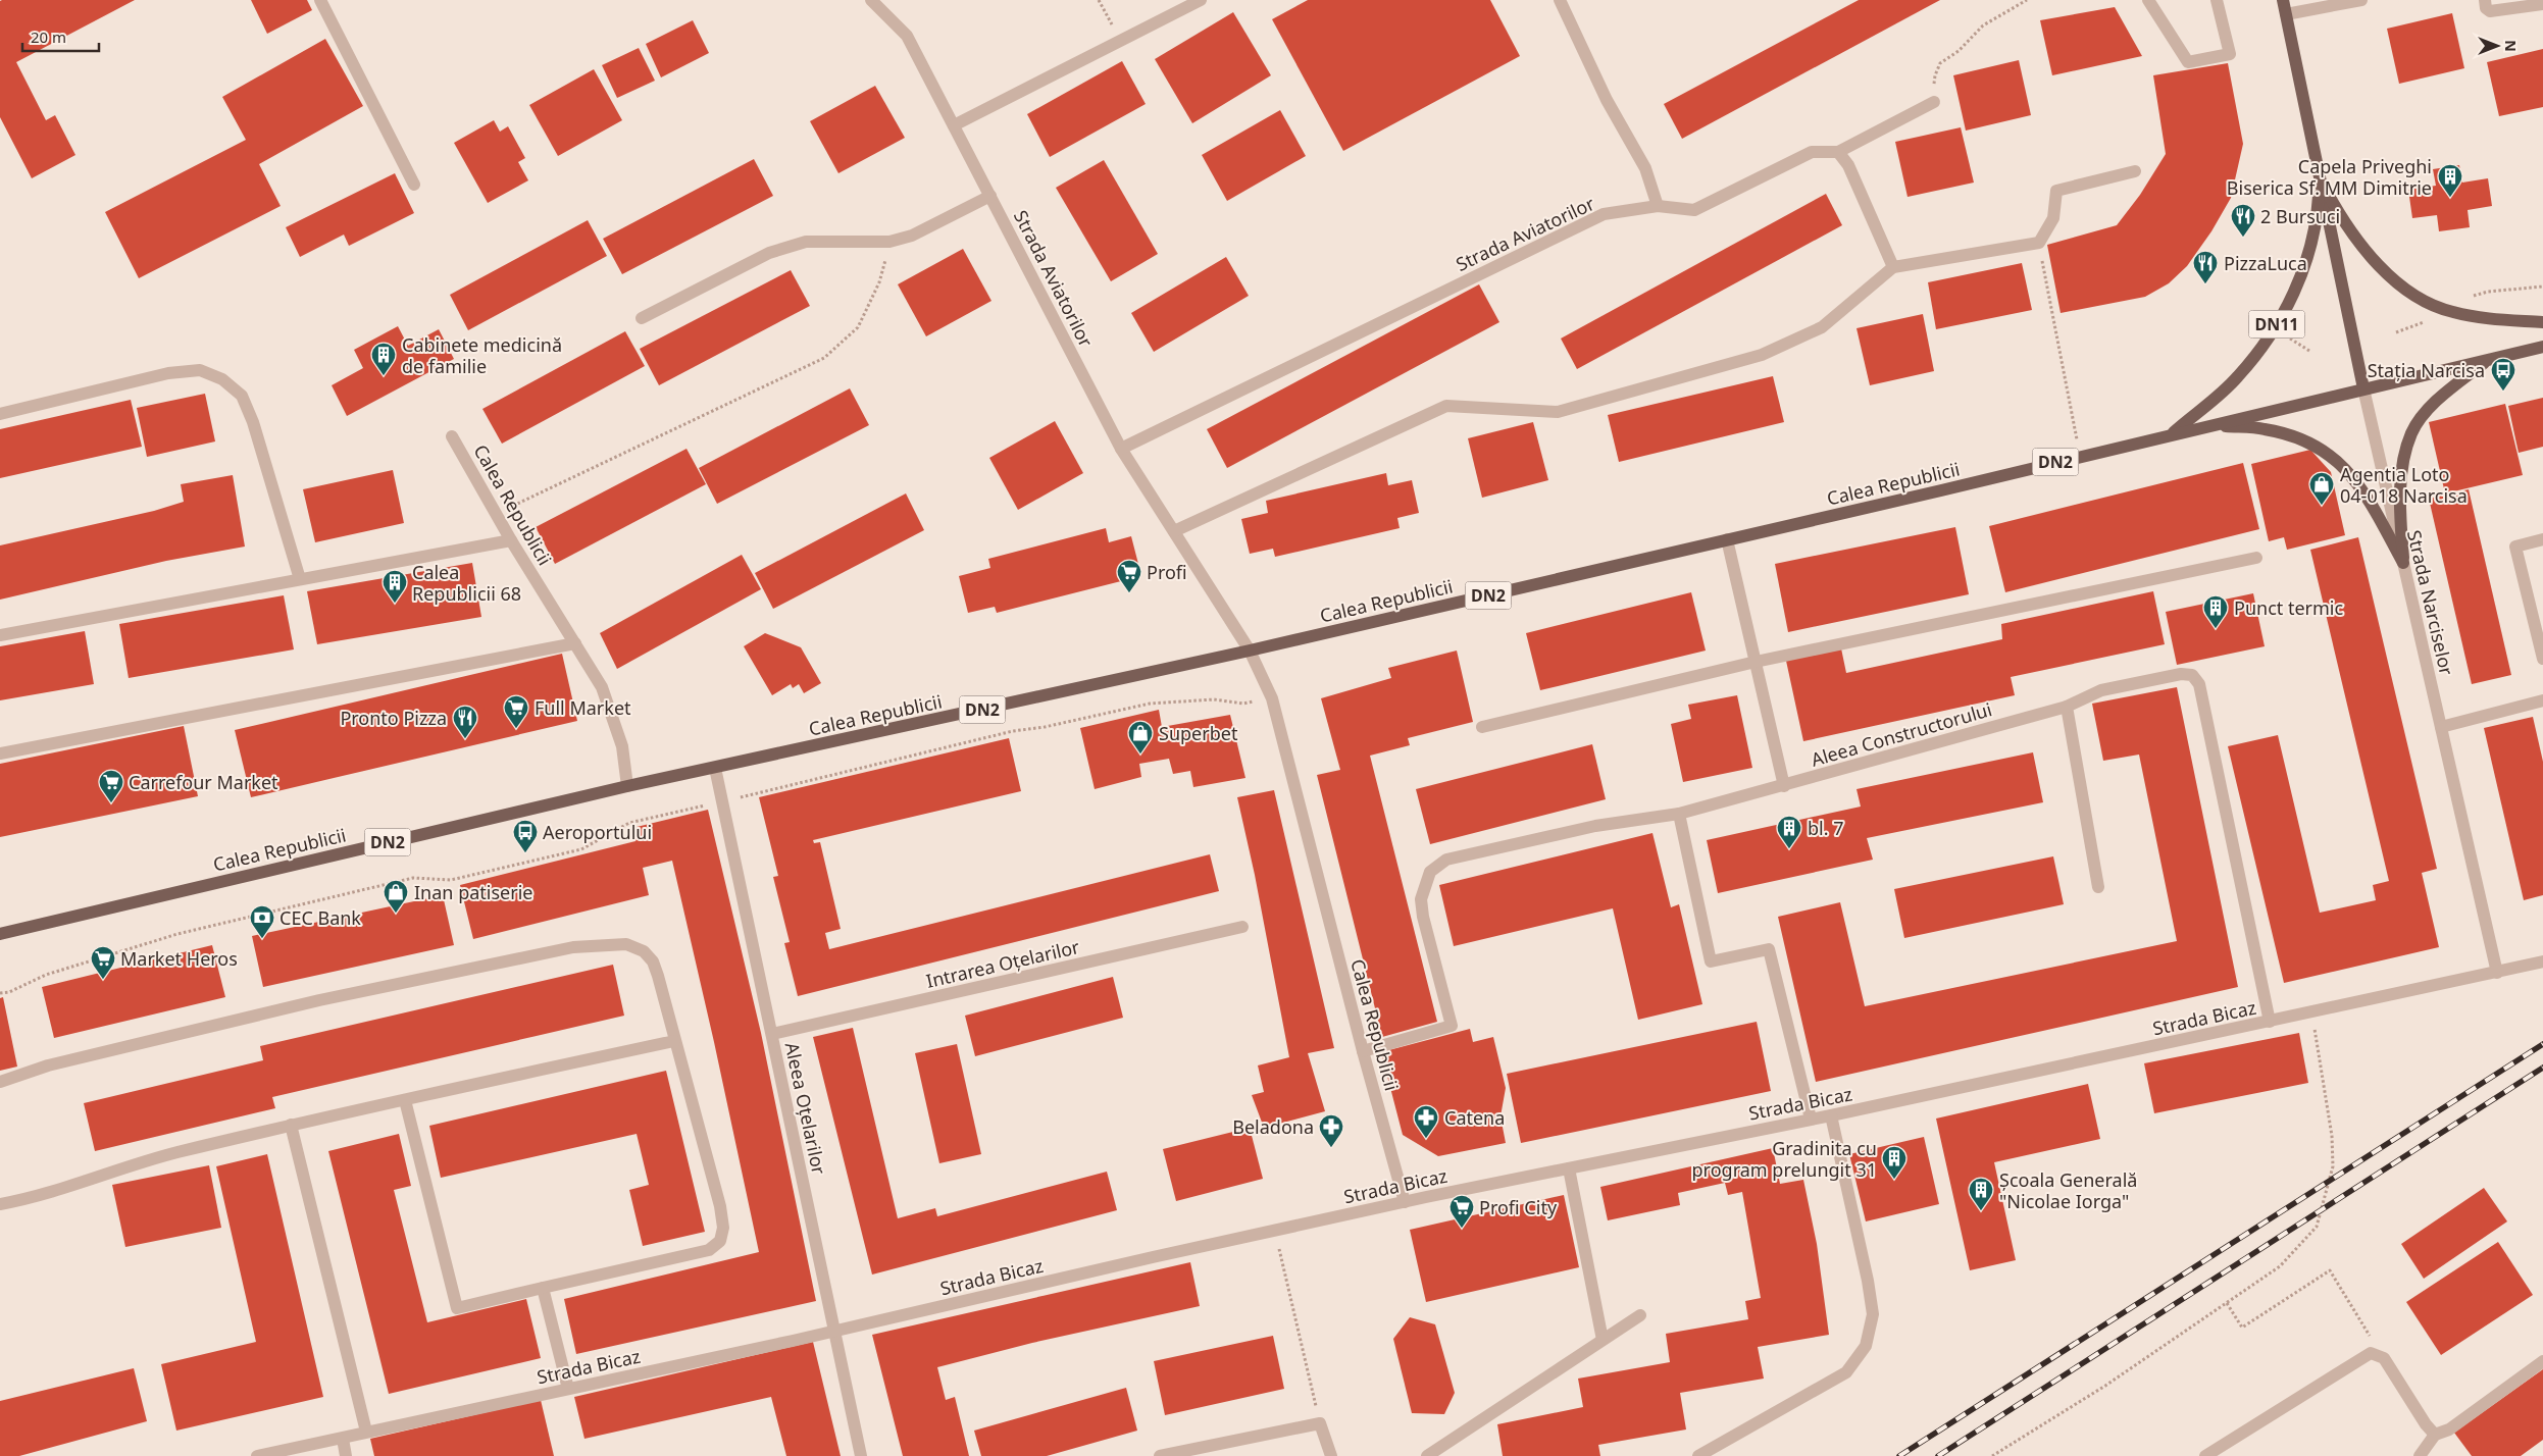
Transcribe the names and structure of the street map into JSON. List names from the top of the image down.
{
  "streets": {
    "main road": [
      "DN11",
      "DN2",
      "Calea Republicii",
      "Strada Narciselor"
    ],
    "street": [
      "Strada Aviatorilor",
      "Aleea Constructorului",
      "Intrarea Oțelarilor",
      "Strada Bicaz",
      "Aleea Oțelarilor"
    ]
  },
  "crossings": [
    ["Strada Aviatorilor", "Calea Republicii"],
    ["DN11", "Calea Republicii"],
    ["DN11", "Strada Narciselor"],
    ["Calea Republicii", "Strada Narciselor"],
    ["Calea Republicii", "Aleea Constructorului"],
    ["Calea Republicii", "Strada Bicaz"],
    ["Calea Republicii", "Aleea Oțelarilor"],
    ["Strada Narciselor", "Strada Bicaz"],
    ["Aleea Constructorului", "Strada Bicaz"],
    ["Intrarea Oțelarilor", "Aleea Oțelarilor"],
    ["Strada Bicaz", "Aleea Oțelarilor"]
  ],
  "places": {
    "building": [
      "Capela Priveghi Biserica Sf. MM Dimitrie",
      "Cabinete medicină de familie",
      "Calea Republicii 68",
      "Punct termic",
      "bl. 7",
      "Gradinita cu program prelungit 31",
      "Școala Generală \"Nicolae Iorga\""
    ],
    "restaurant": ["2 Bursuci", "PizzaLuca", "Pronto Pizza"],
    "bus stop": ["Stația Narcisa", "Aeroportului"],
    "shop": ["Agentia Loto 04-018 Narcisa", "Superbet", "Inan patiserie"],
    "supermarket": [
      "Profi",
      "Full Market",
      "Carrefour Market",
      "Market Heros",
      "Profi City"
    ],
    "bank": ["CEC Bank"],
    "pharmacy": ["Catena", "Beladona"]
  },
  "scale_bar": "20 m",
  "north": "right"
}
